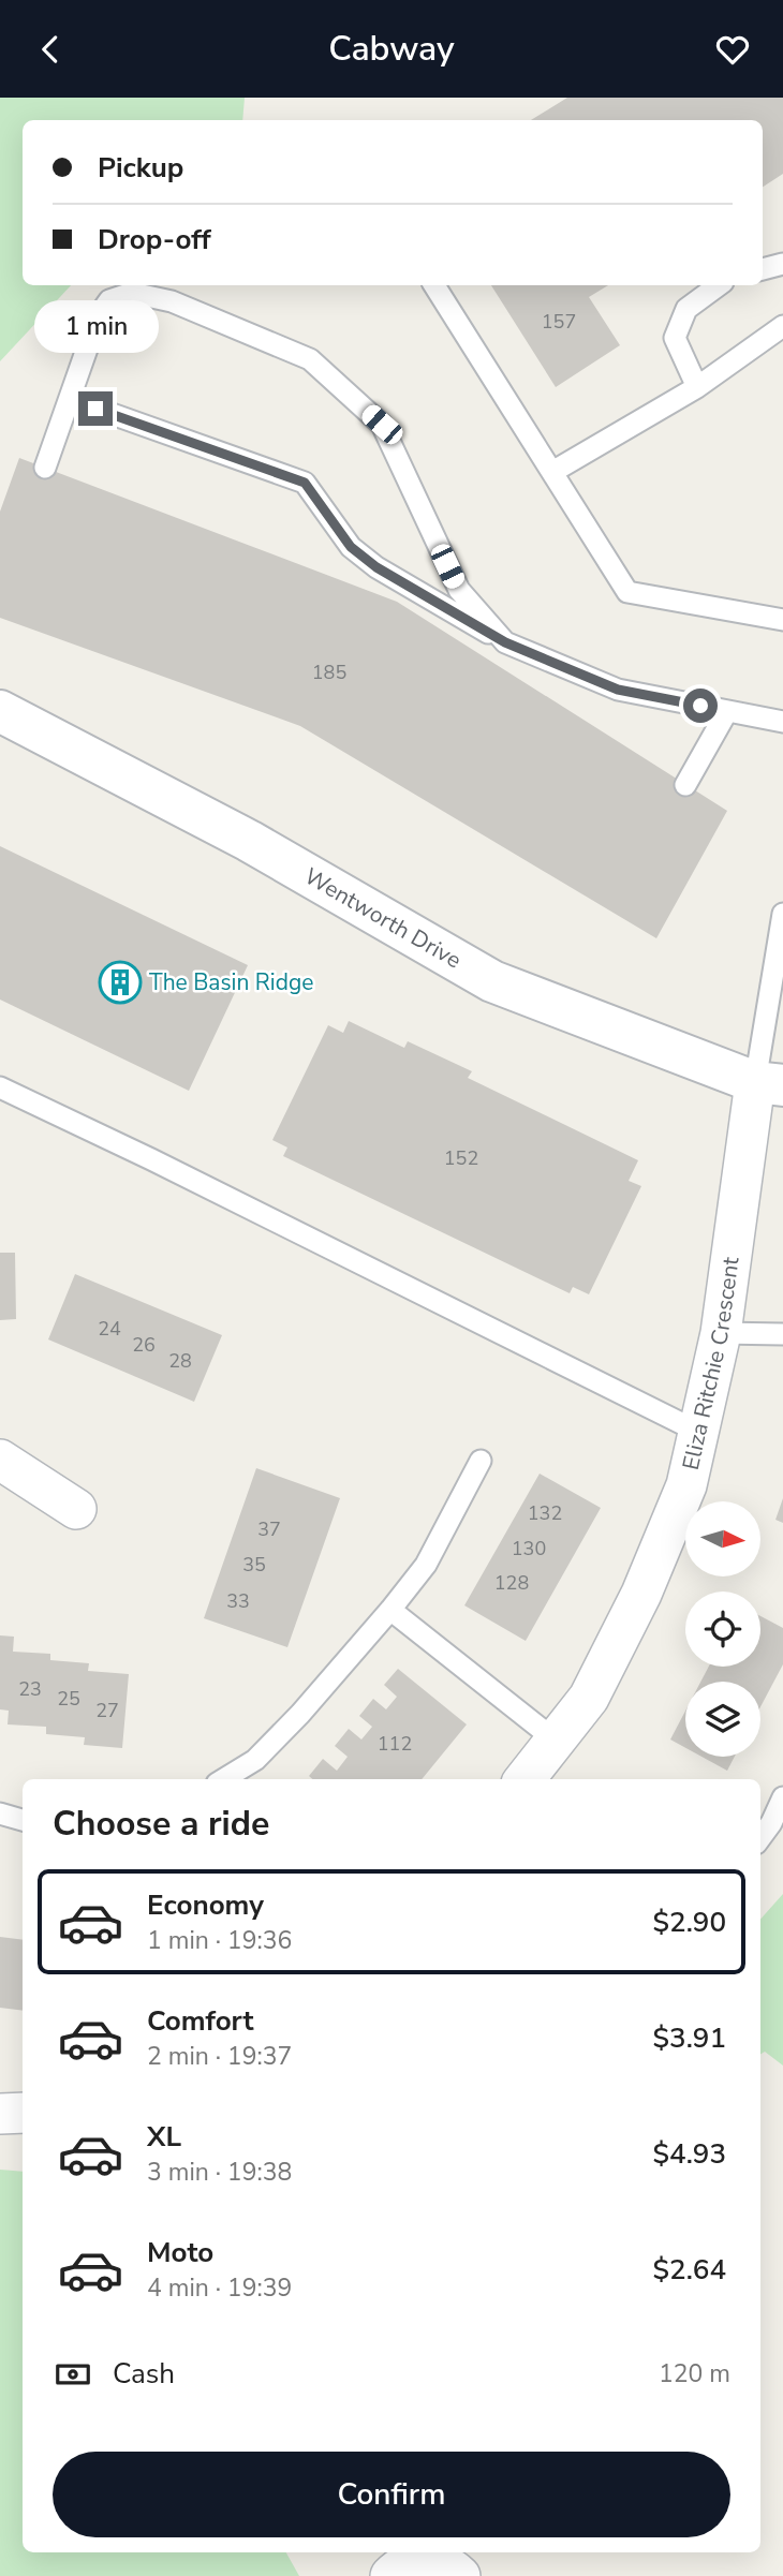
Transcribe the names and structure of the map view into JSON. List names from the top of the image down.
{
  "streets": {
    "street": ["Wentworth Drive", "Eliza Ritchie Crescent"]
  },
  "crossings": [
    ["Wentworth Drive", "Eliza Ritchie Crescent"]
  ],
  "places": {
    "building": ["The Basin Ridge"]
  },
  "house_numbers": [
    "157",
    "185",
    "152",
    "24",
    "26",
    "28",
    "132",
    "37",
    "130",
    "35",
    "128",
    "33",
    "23",
    "25",
    "27",
    "112"
  ],
  "north": "right",
  "page": {
    "header": "Cabway",
    "banner": ["Pickup", "Drop-off"],
    "bubble": "1 min",
    "heading": "Choose a ride",
    "list": [
      {
        "name": "Economy",
        "note": "1 min · 19:36",
        "value": "$2.90"
      },
      {
        "name": "Comfort",
        "note": "2 min · 19:37",
        "value": "$3.91"
      },
      {
        "name": "XL",
        "note": "3 min · 19:38",
        "value": "$4.93"
      },
      {
        "name": "Moto",
        "note": "4 min · 19:39",
        "value": "$2.64"
      }
    ],
    "pay": ["Cash", "120 m"],
    "buttons": "Confirm"
  }
}
